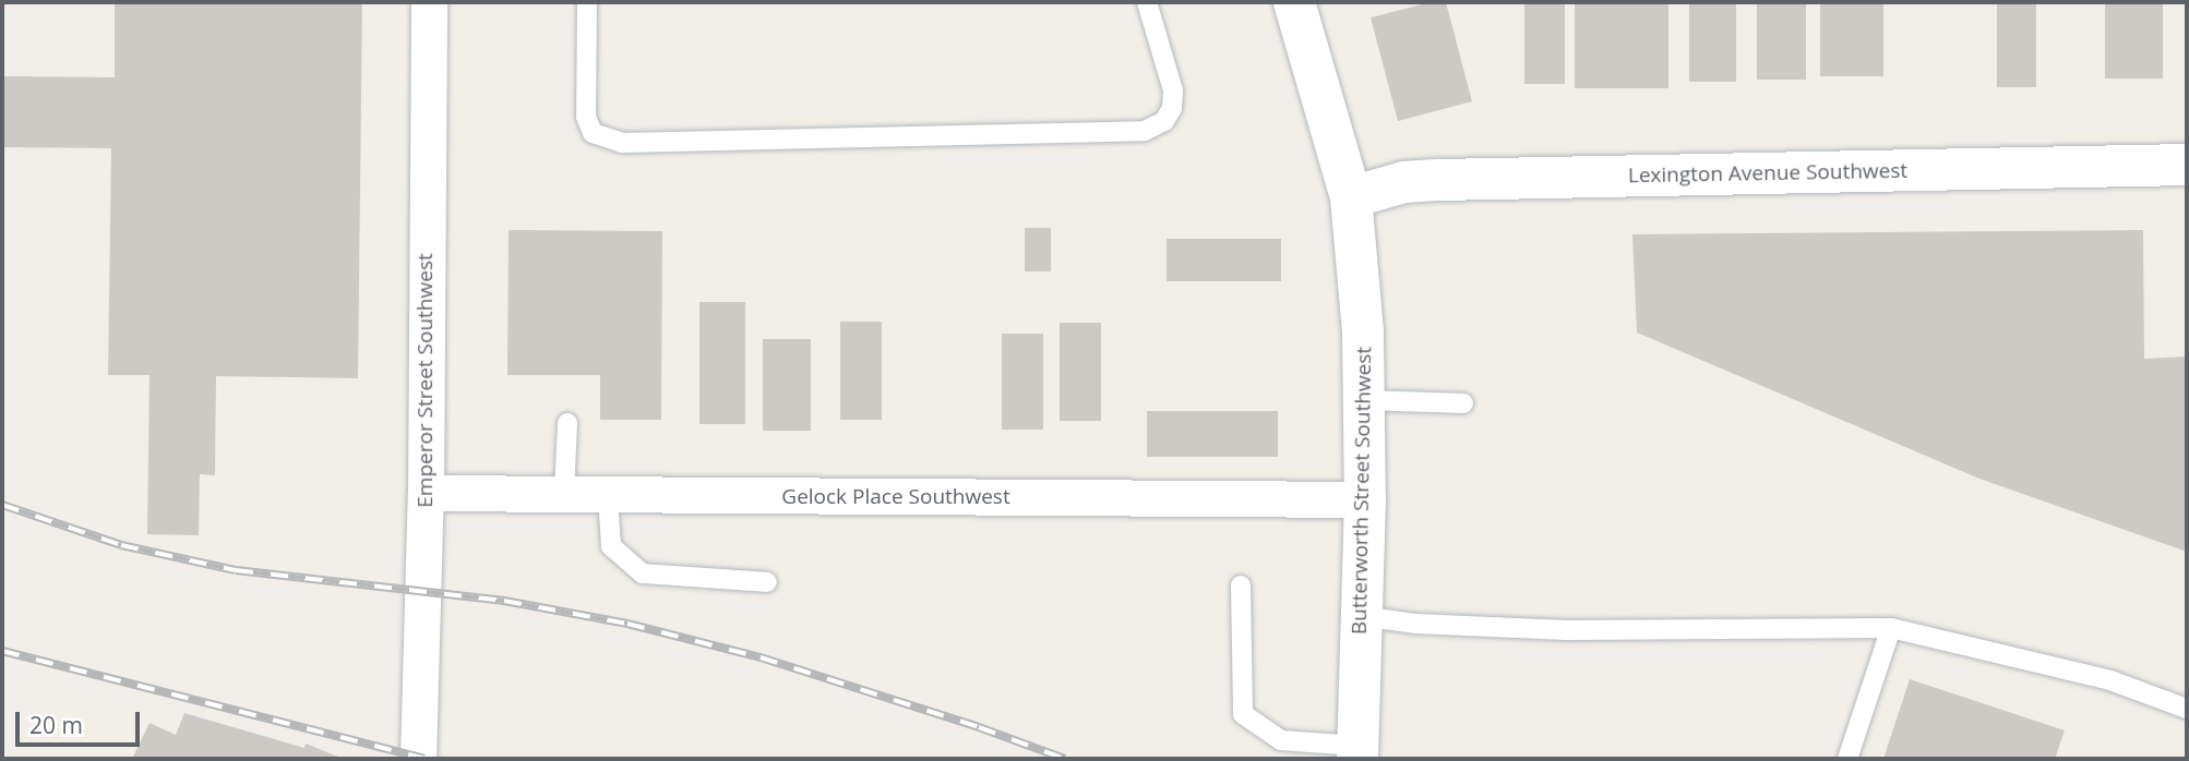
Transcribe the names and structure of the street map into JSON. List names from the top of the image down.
{
  "streets": {
    "street": [
      "Lexington Avenue Southwest",
      "Emperor Street Southwest",
      "Butterworth Street Southwest",
      "Gelock Place Southwest"
    ]
  },
  "crossings": [
    ["Lexington Avenue Southwest", "Butterworth Street Southwest"],
    ["Emperor Street Southwest", "Gelock Place Southwest"],
    ["Butterworth Street Southwest", "Gelock Place Southwest"]
  ],
  "scale_bar": "20 m"
}
